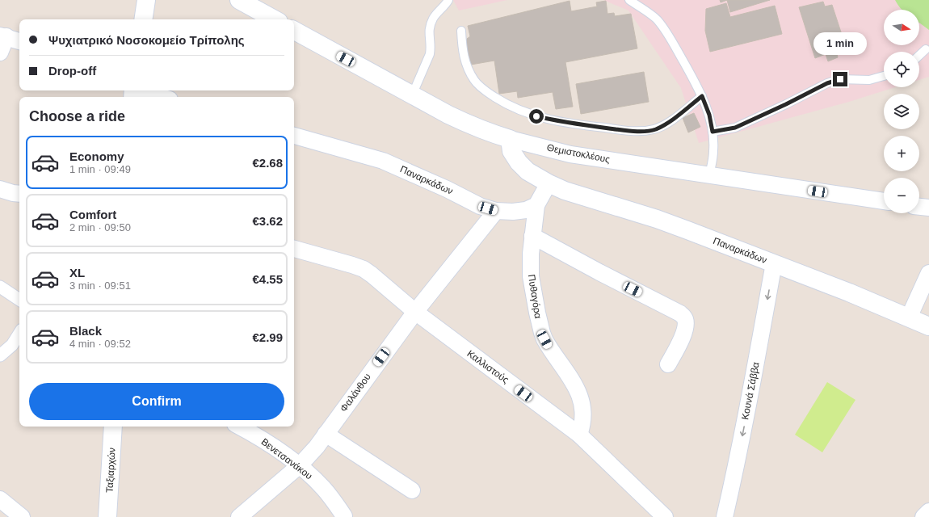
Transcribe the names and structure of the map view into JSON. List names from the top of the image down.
{
  "streets": {
    "street": [
      "Θεμιστοκλέους",
      "Παναρκάδων",
      "Πυθαγόρα",
      "Καλλιστούς",
      "Κουνά Σάββα",
      "Φαλάνθου",
      "Βενετσανάκου",
      "Ταξιαρχών"
    ]
  },
  "crossings": [
    ["Θεμιστοκλέους", "Παναρκάδων"],
    ["Παναρκάδων", "Πυθαγόρα"],
    ["Παναρκάδων", "Κουνά Σάββα"],
    ["Παναρκάδων", "Φαλάνθου"],
    ["Πυθαγόρα", "Καλλιστούς"],
    ["Καλλιστούς", "Φαλάνθου"],
    ["Φαλάνθου", "Βενετσανάκου"]
  ],
  "one_way": ["Κουνά Σάββα"],
  "north": "right",
  "page": {
    "map_buttons": ["+", "−"],
    "banner": ["Ψυχιατρικό Νοσοκομείο Τρίπολης", "Drop-off"],
    "bubble": "1 min",
    "heading": "Choose a ride",
    "list": [
      {
        "name": "Economy",
        "note": "1 min · 09:49",
        "value": "€2.68"
      },
      {
        "name": "Comfort",
        "note": "2 min · 09:50",
        "value": "€3.62"
      },
      {
        "name": "XL",
        "note": "3 min · 09:51",
        "value": "€4.55"
      },
      {
        "name": "Black",
        "note": "4 min · 09:52",
        "value": "€2.99"
      }
    ],
    "buttons": "Confirm"
  }
}
